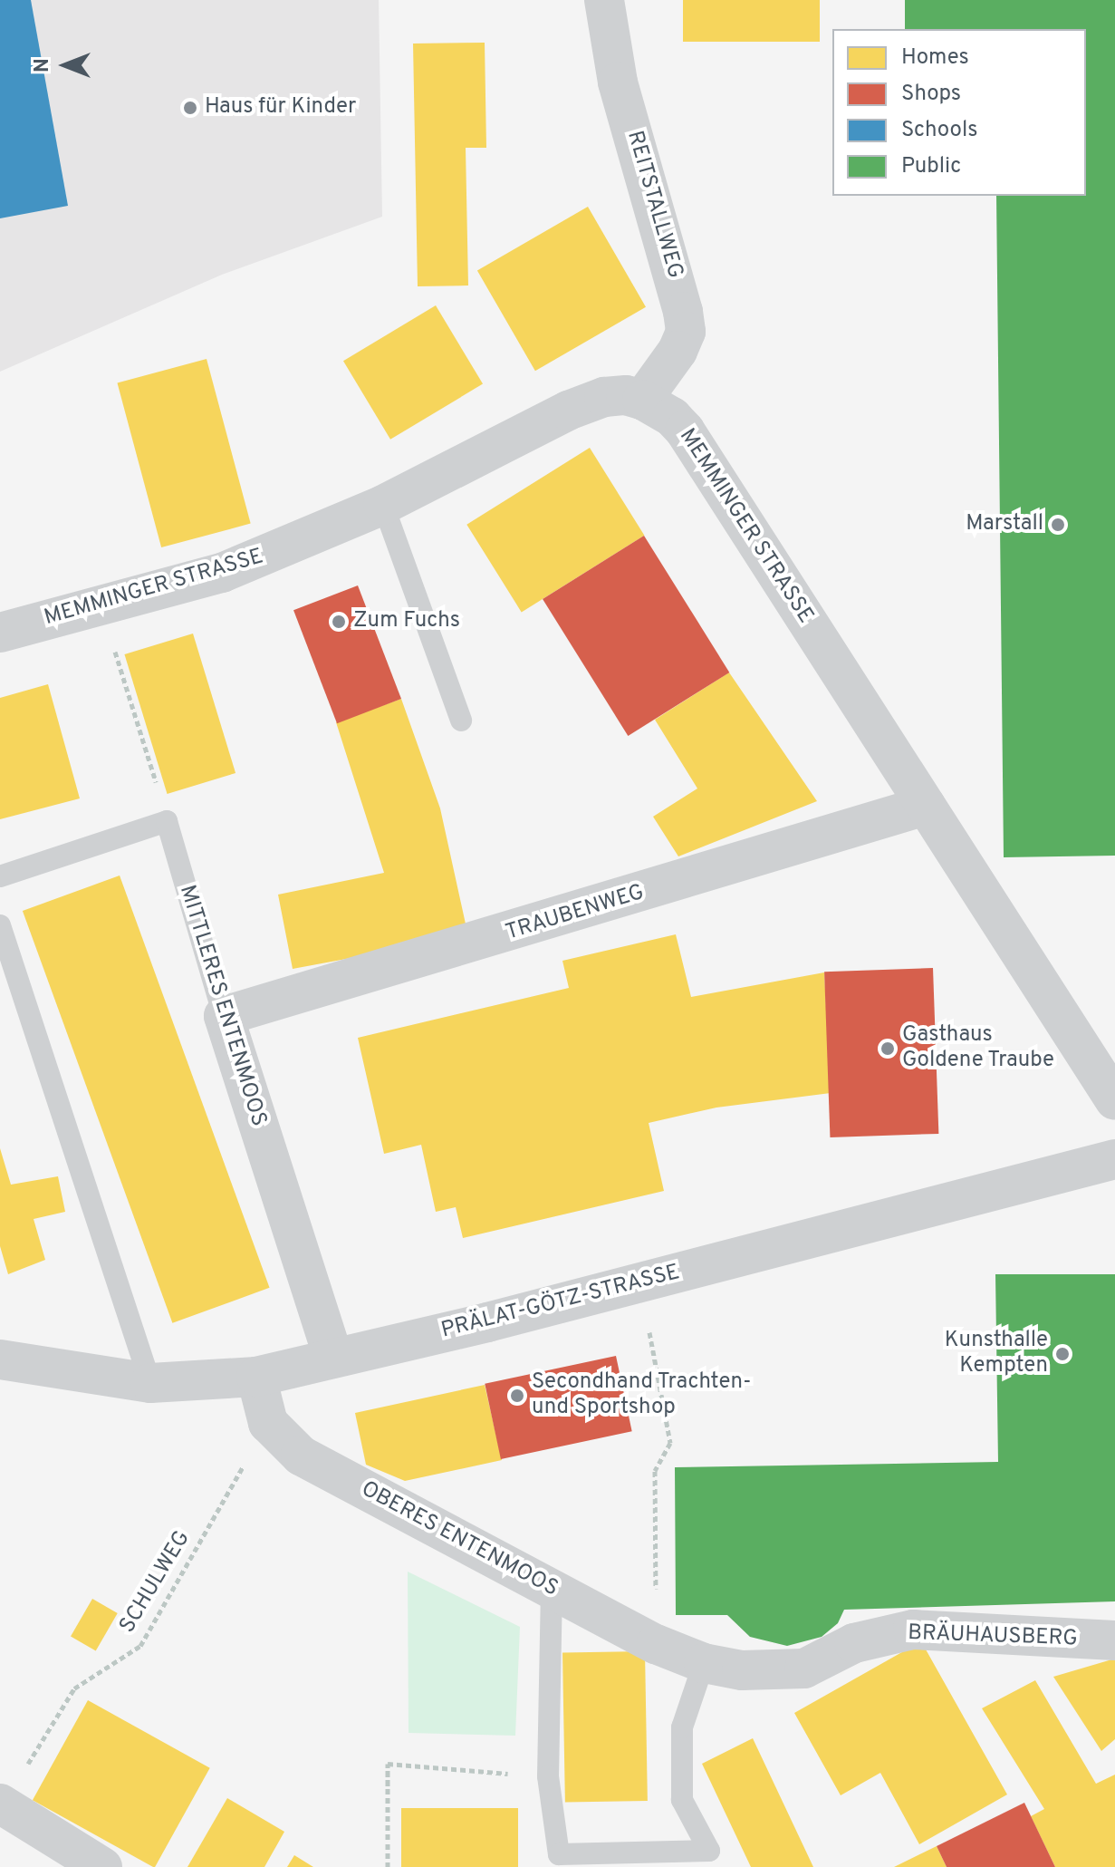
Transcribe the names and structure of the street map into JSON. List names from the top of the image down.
{
  "streets": {
    "street": [
      "REITSTALLWEG",
      "MEMMINGER STRASSE",
      "TRAUBENWEG",
      "MITTLERES ENTENMOOS",
      "PRÄLAT-GÖTZ-STRASSE",
      "OBERES ENTENMOOS",
      "BRÄUHAUSBERG"
    ],
    "path": ["SCHULWEG"]
  },
  "crossings": [
    ["REITSTALLWEG", "MEMMINGER STRASSE"],
    ["MEMMINGER STRASSE", "TRAUBENWEG"],
    ["TRAUBENWEG", "MITTLERES ENTENMOOS"],
    ["MITTLERES ENTENMOOS", "PRÄLAT-GÖTZ-STRASSE"],
    ["OBERES ENTENMOOS", "SCHULWEG"],
    ["OBERES ENTENMOOS", "BRÄUHAUSBERG"]
  ],
  "places": [
    "Haus für Kinder",
    "Marstall",
    "Zum Fuchs",
    "Gasthaus Goldene Traube",
    "Kunsthalle Kempten",
    "Secondhand Trachten- und Sportshop"
  ],
  "legend": [
    "Homes",
    "Shops",
    "Schools",
    "Public"
  ],
  "north": "left"
}
